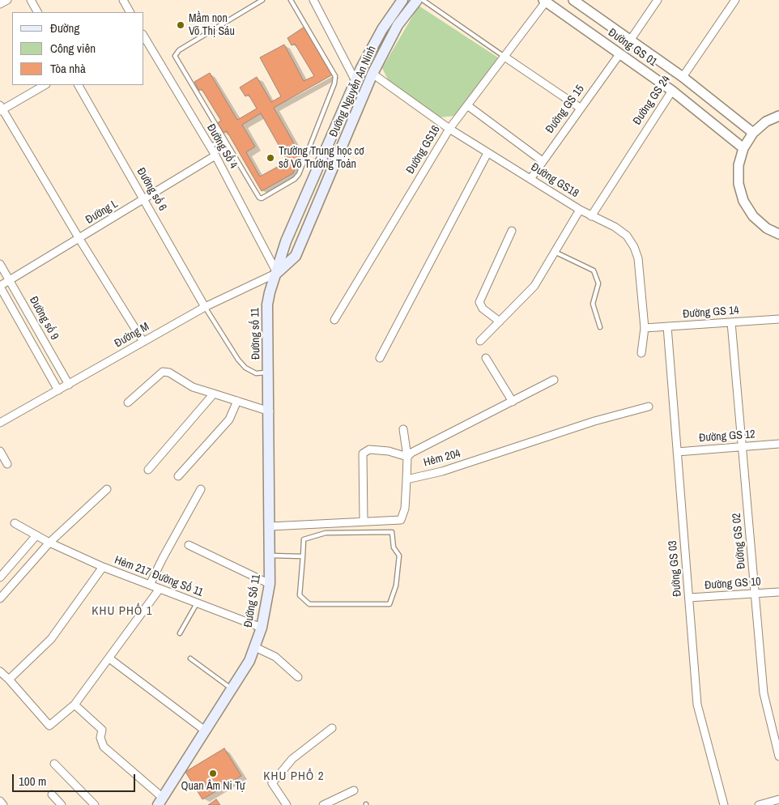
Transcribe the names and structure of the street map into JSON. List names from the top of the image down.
{
  "streets": {
    "main road": ["Đường Nguyễn An Ninh", "Đường số 11", "Đường Số 11"],
    "street": [
      "Đường GS 01",
      "Đường GS 24",
      "Đường GS 15",
      "Đường Số 4",
      "Đường GS16",
      "Đường GS18",
      "Đường số 6",
      "Đường L",
      "Đường GS 14",
      "Đường số 9",
      "Đường M",
      "Đường GS 12",
      "Hẻm 204",
      "Đường GS 02",
      "Đường GS 03",
      "Hẻm 217 Đường Số 11",
      "Đường GS 10"
    ]
  },
  "crossings": [
    ["Đường GS 01", "Đường GS 24"],
    ["Đường GS 01", "Đường GS 15"],
    ["Đường GS 01", "Đường GS16"],
    ["Đường Nguyễn An Ninh", "Đường Số 4"],
    ["Đường Nguyễn An Ninh", "Đường GS18"],
    ["Đường Nguyễn An Ninh", "Đường số 11"],
    ["Đường Nguyễn An Ninh", "Đường M"],
    ["Đường GS 24", "Đường GS18"],
    ["Đường GS 15", "Đường GS18"],
    ["Đường Số 4", "Đường L"],
    ["Đường Số 4", "Đường số 11"],
    ["Đường Số 4", "Đường M"],
    ["Đường GS16", "Đường GS18"],
    ["Đường GS18", "Đường GS 14"],
    ["Đường số 6", "Đường L"],
    ["Đường số 6", "Đường M"],
    ["Đường L", "Đường số 9"],
    ["Đường GS 14", "Đường GS 02"],
    ["Đường GS 14", "Đường GS 03"],
    ["Đường số 9", "Đường M"],
    ["Đường số 11", "Đường M"],
    ["Đường số 11", "Đường Số 11"],
    ["Đường GS 12", "Đường GS 02"],
    ["Đường GS 12", "Đường GS 03"],
    ["Đường GS 02", "Đường GS 10"],
    ["Đường GS 03", "Đường GS 10"],
    ["Hẻm 217 Đường Số 11", "Đường Số 11"]
  ],
  "districts": ["KHU PHỐ 1", "KHU PHỐ 2"],
  "places": ["Mầm non Võ Thị Sáu", "Trường Trung học cơ sở Võ Trường Toản", "Quan Âm Ni Tự"],
  "legend": ["Đường", "Công viên", "Tòa nhà"],
  "scale_bar": "100 m"
}
